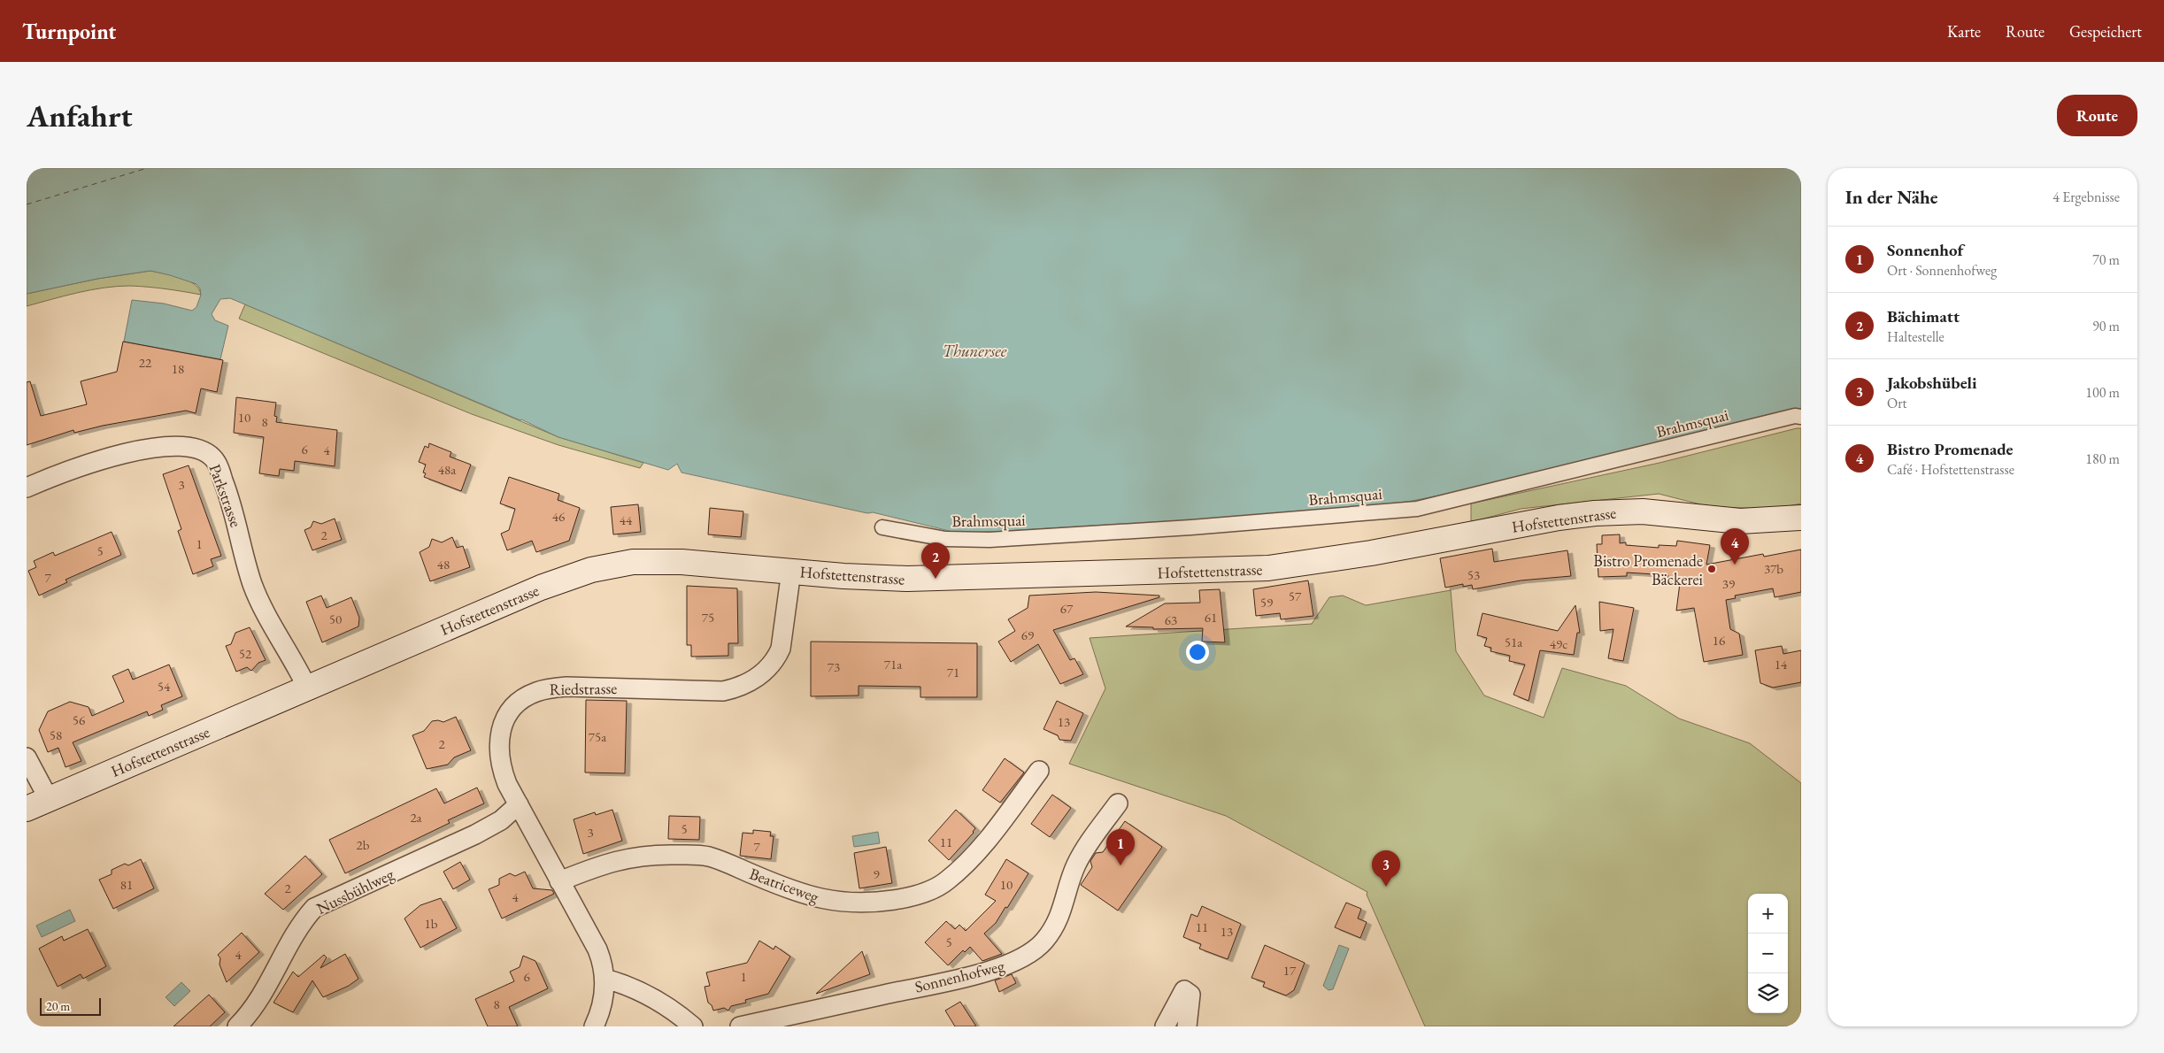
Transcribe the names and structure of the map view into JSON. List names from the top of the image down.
{
  "streets": {
    "main road": ["Hofstettenstrasse"],
    "street": [
      "Brahmsquai",
      "Parkstrasse",
      "Riedstrasse",
      "Beatriceweg",
      "Nussbühlweg",
      "Sonnenhofweg"
    ]
  },
  "crossings": [
    ["Parkstrasse", "Hofstettenstrasse"],
    ["Hofstettenstrasse", "Riedstrasse"],
    ["Riedstrasse", "Beatriceweg"],
    ["Riedstrasse", "Nussbühlweg"]
  ],
  "water": ["Thunersee"],
  "places": ["Bistro Promenade Bäckerei"],
  "house_numbers": [
    "22",
    "18",
    "10",
    "8",
    "6",
    "4",
    "48a",
    "3",
    "46",
    "44",
    "2",
    "1",
    "5",
    "48",
    "37b",
    "53",
    "7",
    "39",
    "57",
    "59",
    "67",
    "75",
    "61",
    "50",
    "63",
    "69",
    "16",
    "51a",
    "49c",
    "52",
    "71a",
    "14",
    "73",
    "71",
    "54",
    "56",
    "13",
    "58",
    "75a",
    "2",
    "2a",
    "5",
    "3",
    "11",
    "2b",
    "7",
    "9",
    "81",
    "10",
    "2",
    "4",
    "1b",
    "11",
    "13",
    "5",
    "4",
    "17",
    "6",
    "1",
    "8"
  ],
  "scale_bar": "20 m",
  "page": {
    "header": "Turnpoint",
    "nav": ["Karte", "Route", "Gespeichert"],
    "buttons": "Route",
    "title": "Anfahrt",
    "heading": ["In der Nähe", "4 Ergebnisse"],
    "list": [
      {
        "mark": "1",
        "name": "Sonnenhof",
        "note": "Ort · Sonnenhofweg",
        "value": "70 m"
      },
      {
        "mark": "2",
        "name": "Bächimatt",
        "note": "Haltestelle",
        "value": "90 m"
      },
      {
        "mark": "3",
        "name": "Jakobshübeli",
        "note": "Ort",
        "value": "100 m"
      },
      {
        "mark": "4",
        "name": "Bistro Promenade",
        "note": "Café · Hofstettenstrasse",
        "value": "180 m"
      }
    ],
    "pins": [
      "4",
      "2",
      "1",
      "3"
    ],
    "map_buttons": ["+", "−"],
    "scale": "20 m"
  }
}
